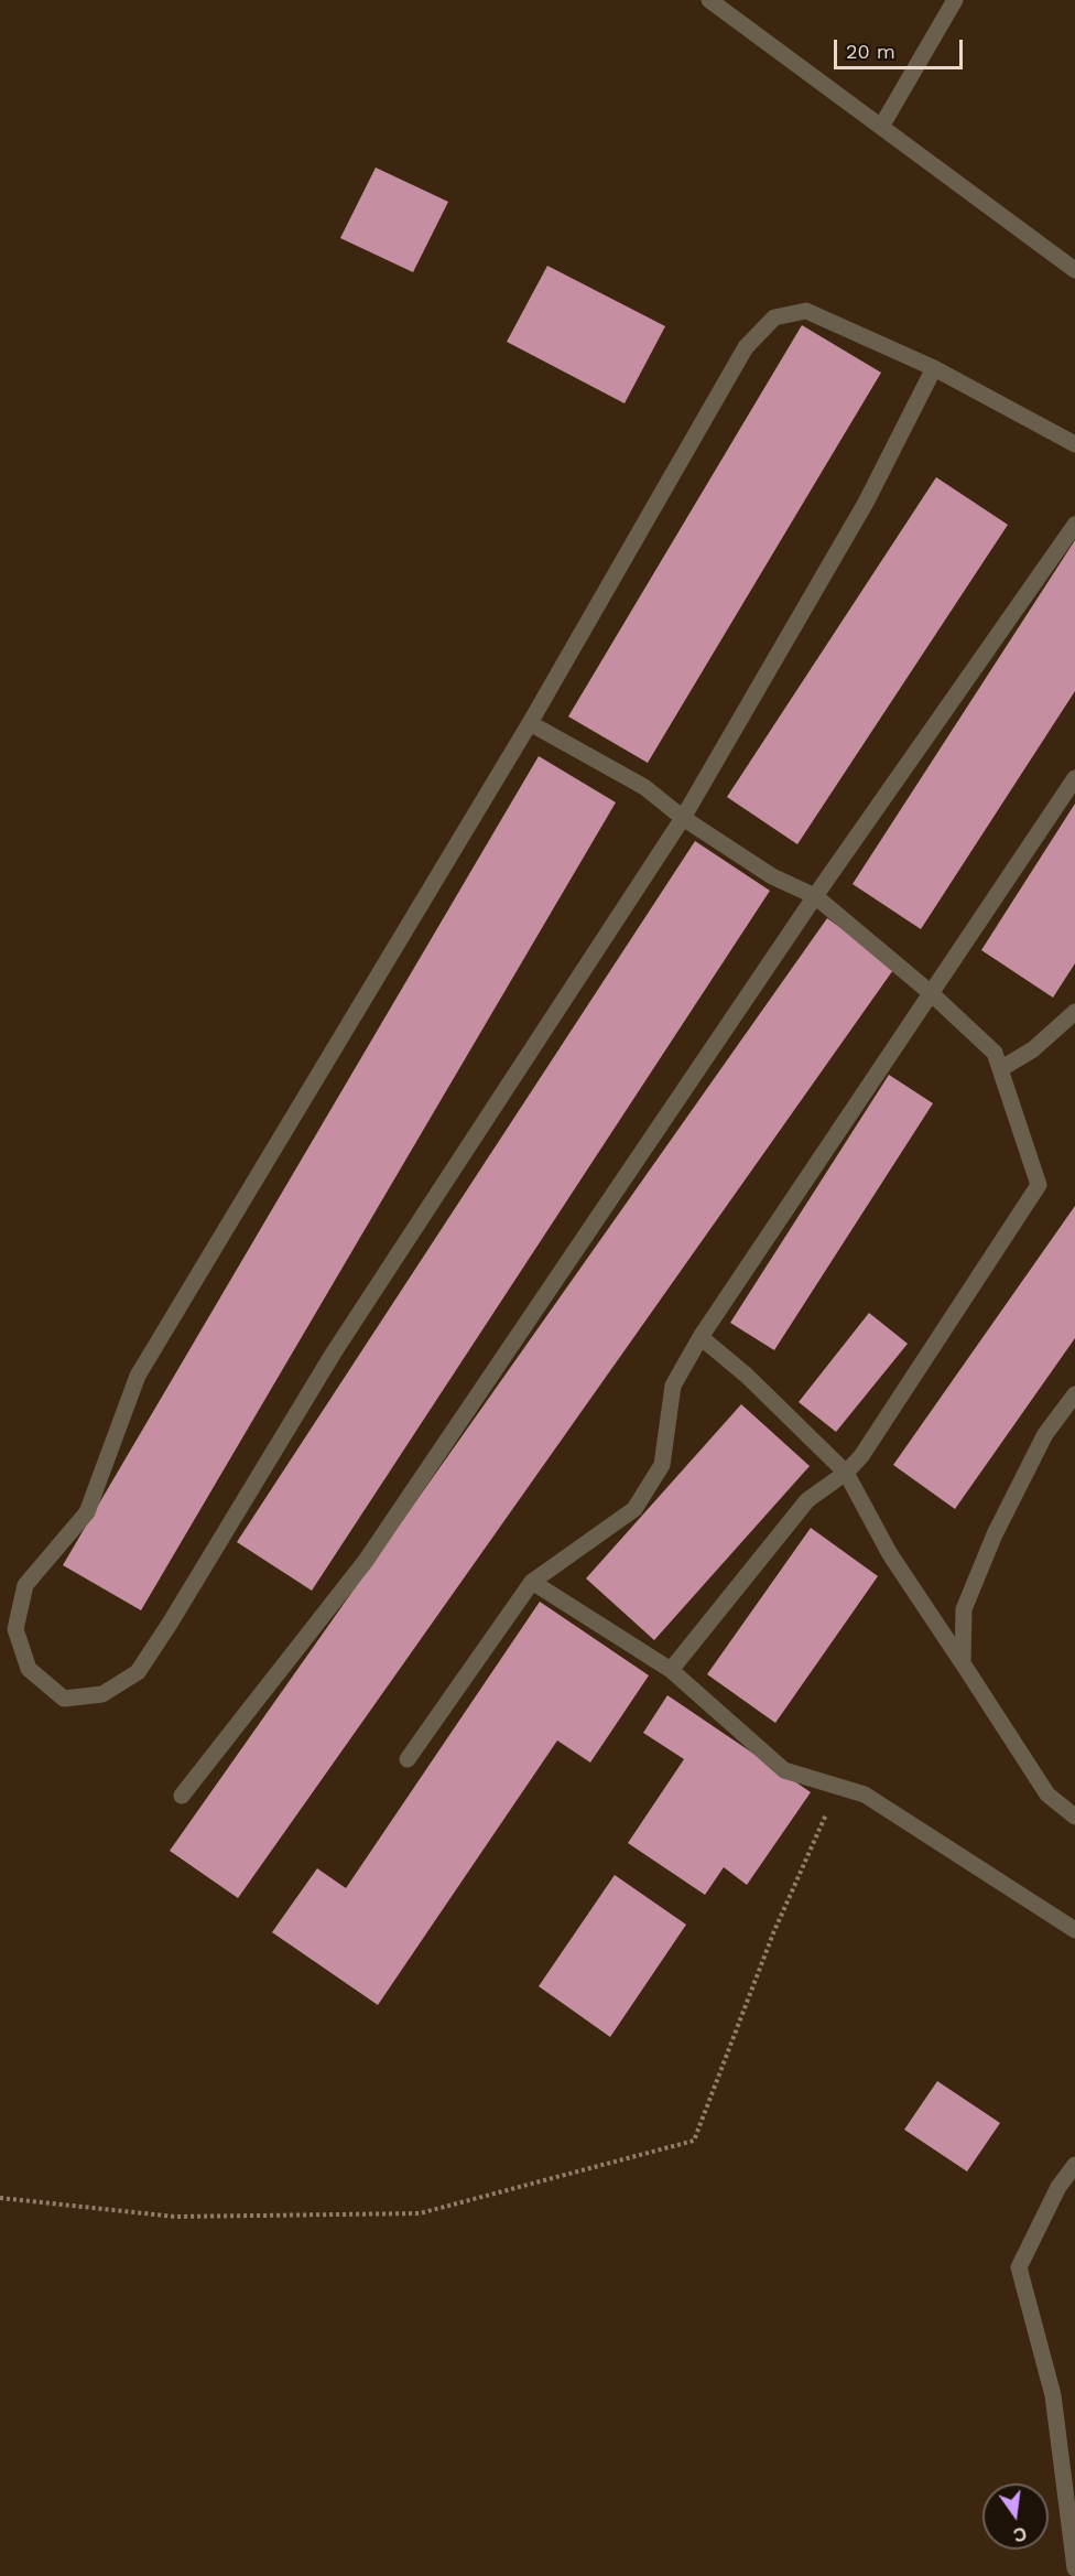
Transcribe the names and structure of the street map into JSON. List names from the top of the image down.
{
  "scale_bar": "20 m",
  "north": "bottom"
}
